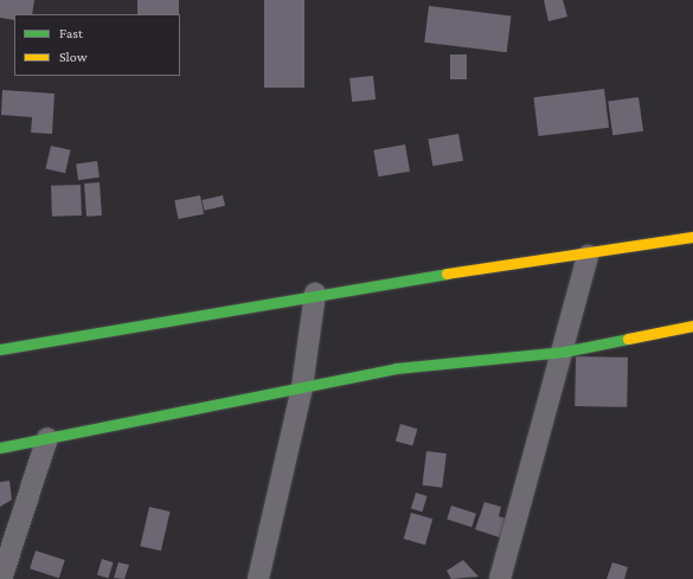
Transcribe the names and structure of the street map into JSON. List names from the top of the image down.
{
  "legend": ["Fast", "Slow"]
}
